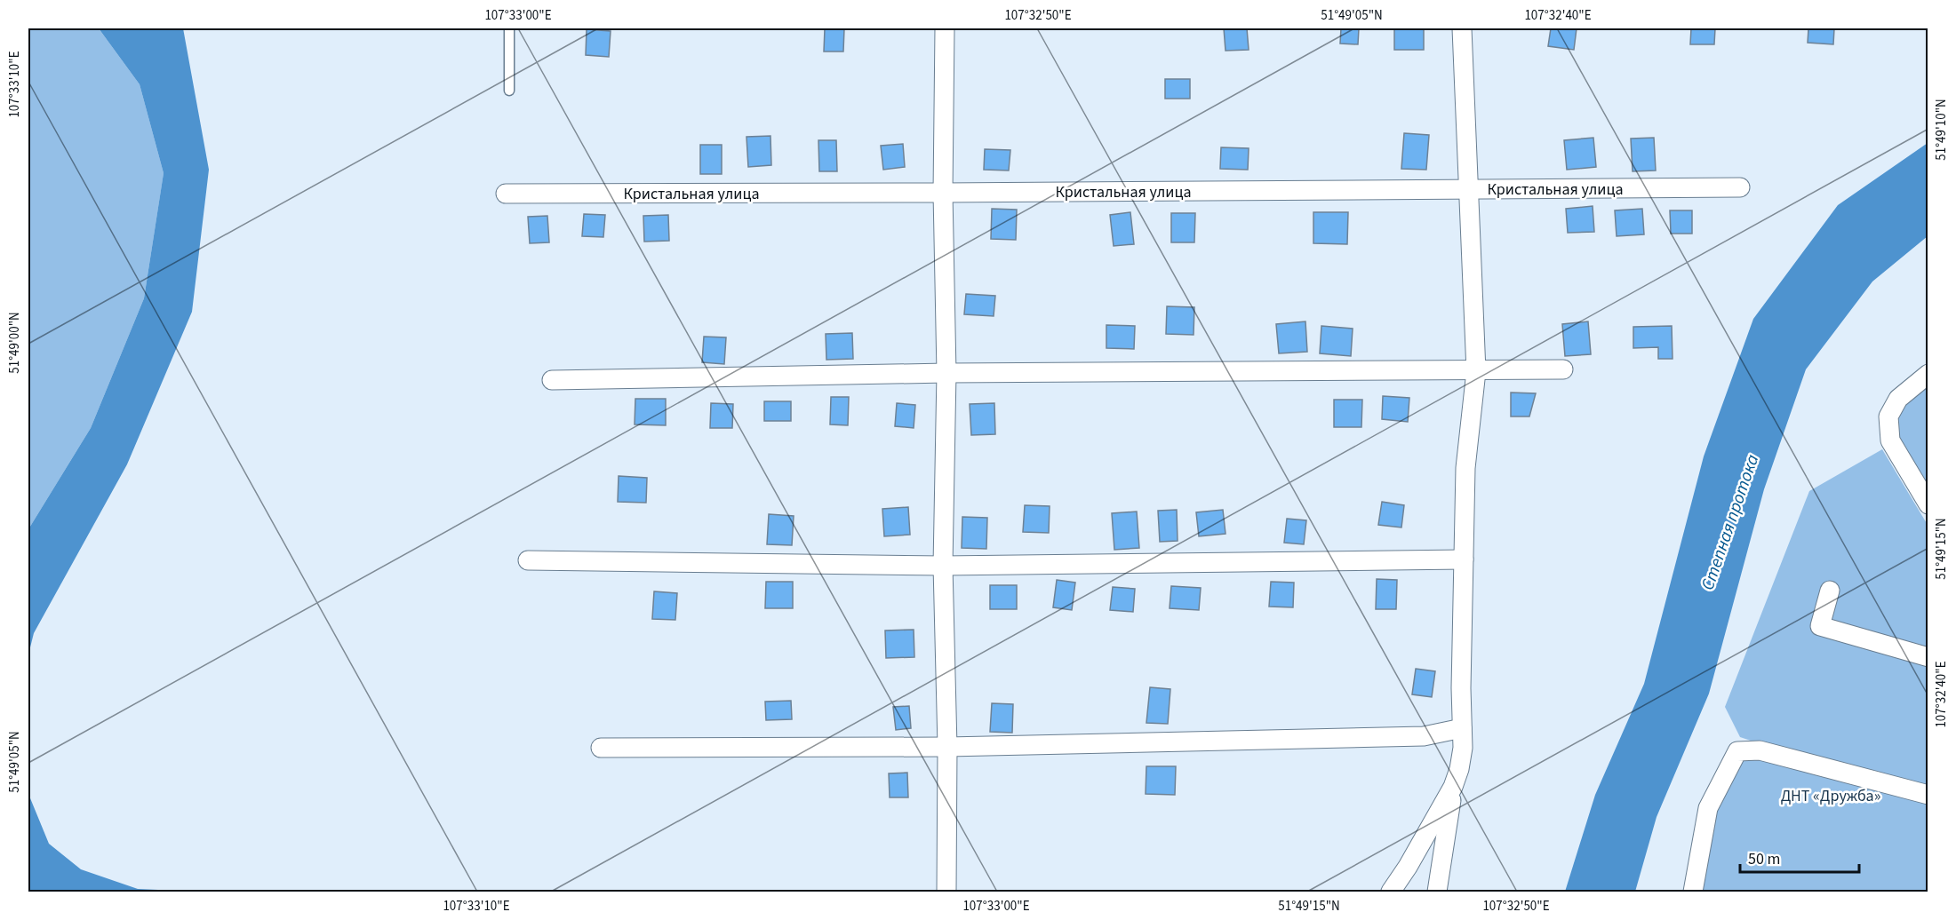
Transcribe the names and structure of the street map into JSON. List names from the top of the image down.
{
  "streets": {
    "street": ["Кристальная улица"]
  },
  "water": ["Степная протока"],
  "parks": ["ДНТ «Дружба»"],
  "scale_bar": "50 m",
  "coordinates": [
    "107°33'00\"E",
    "107°32'50\"E",
    "51°49'05\"N",
    "107°32'40\"E",
    "107°33'10\"E",
    "51°49'10\"N",
    "51°49'00\"N",
    "51°49'15\"N"
  ]
}
